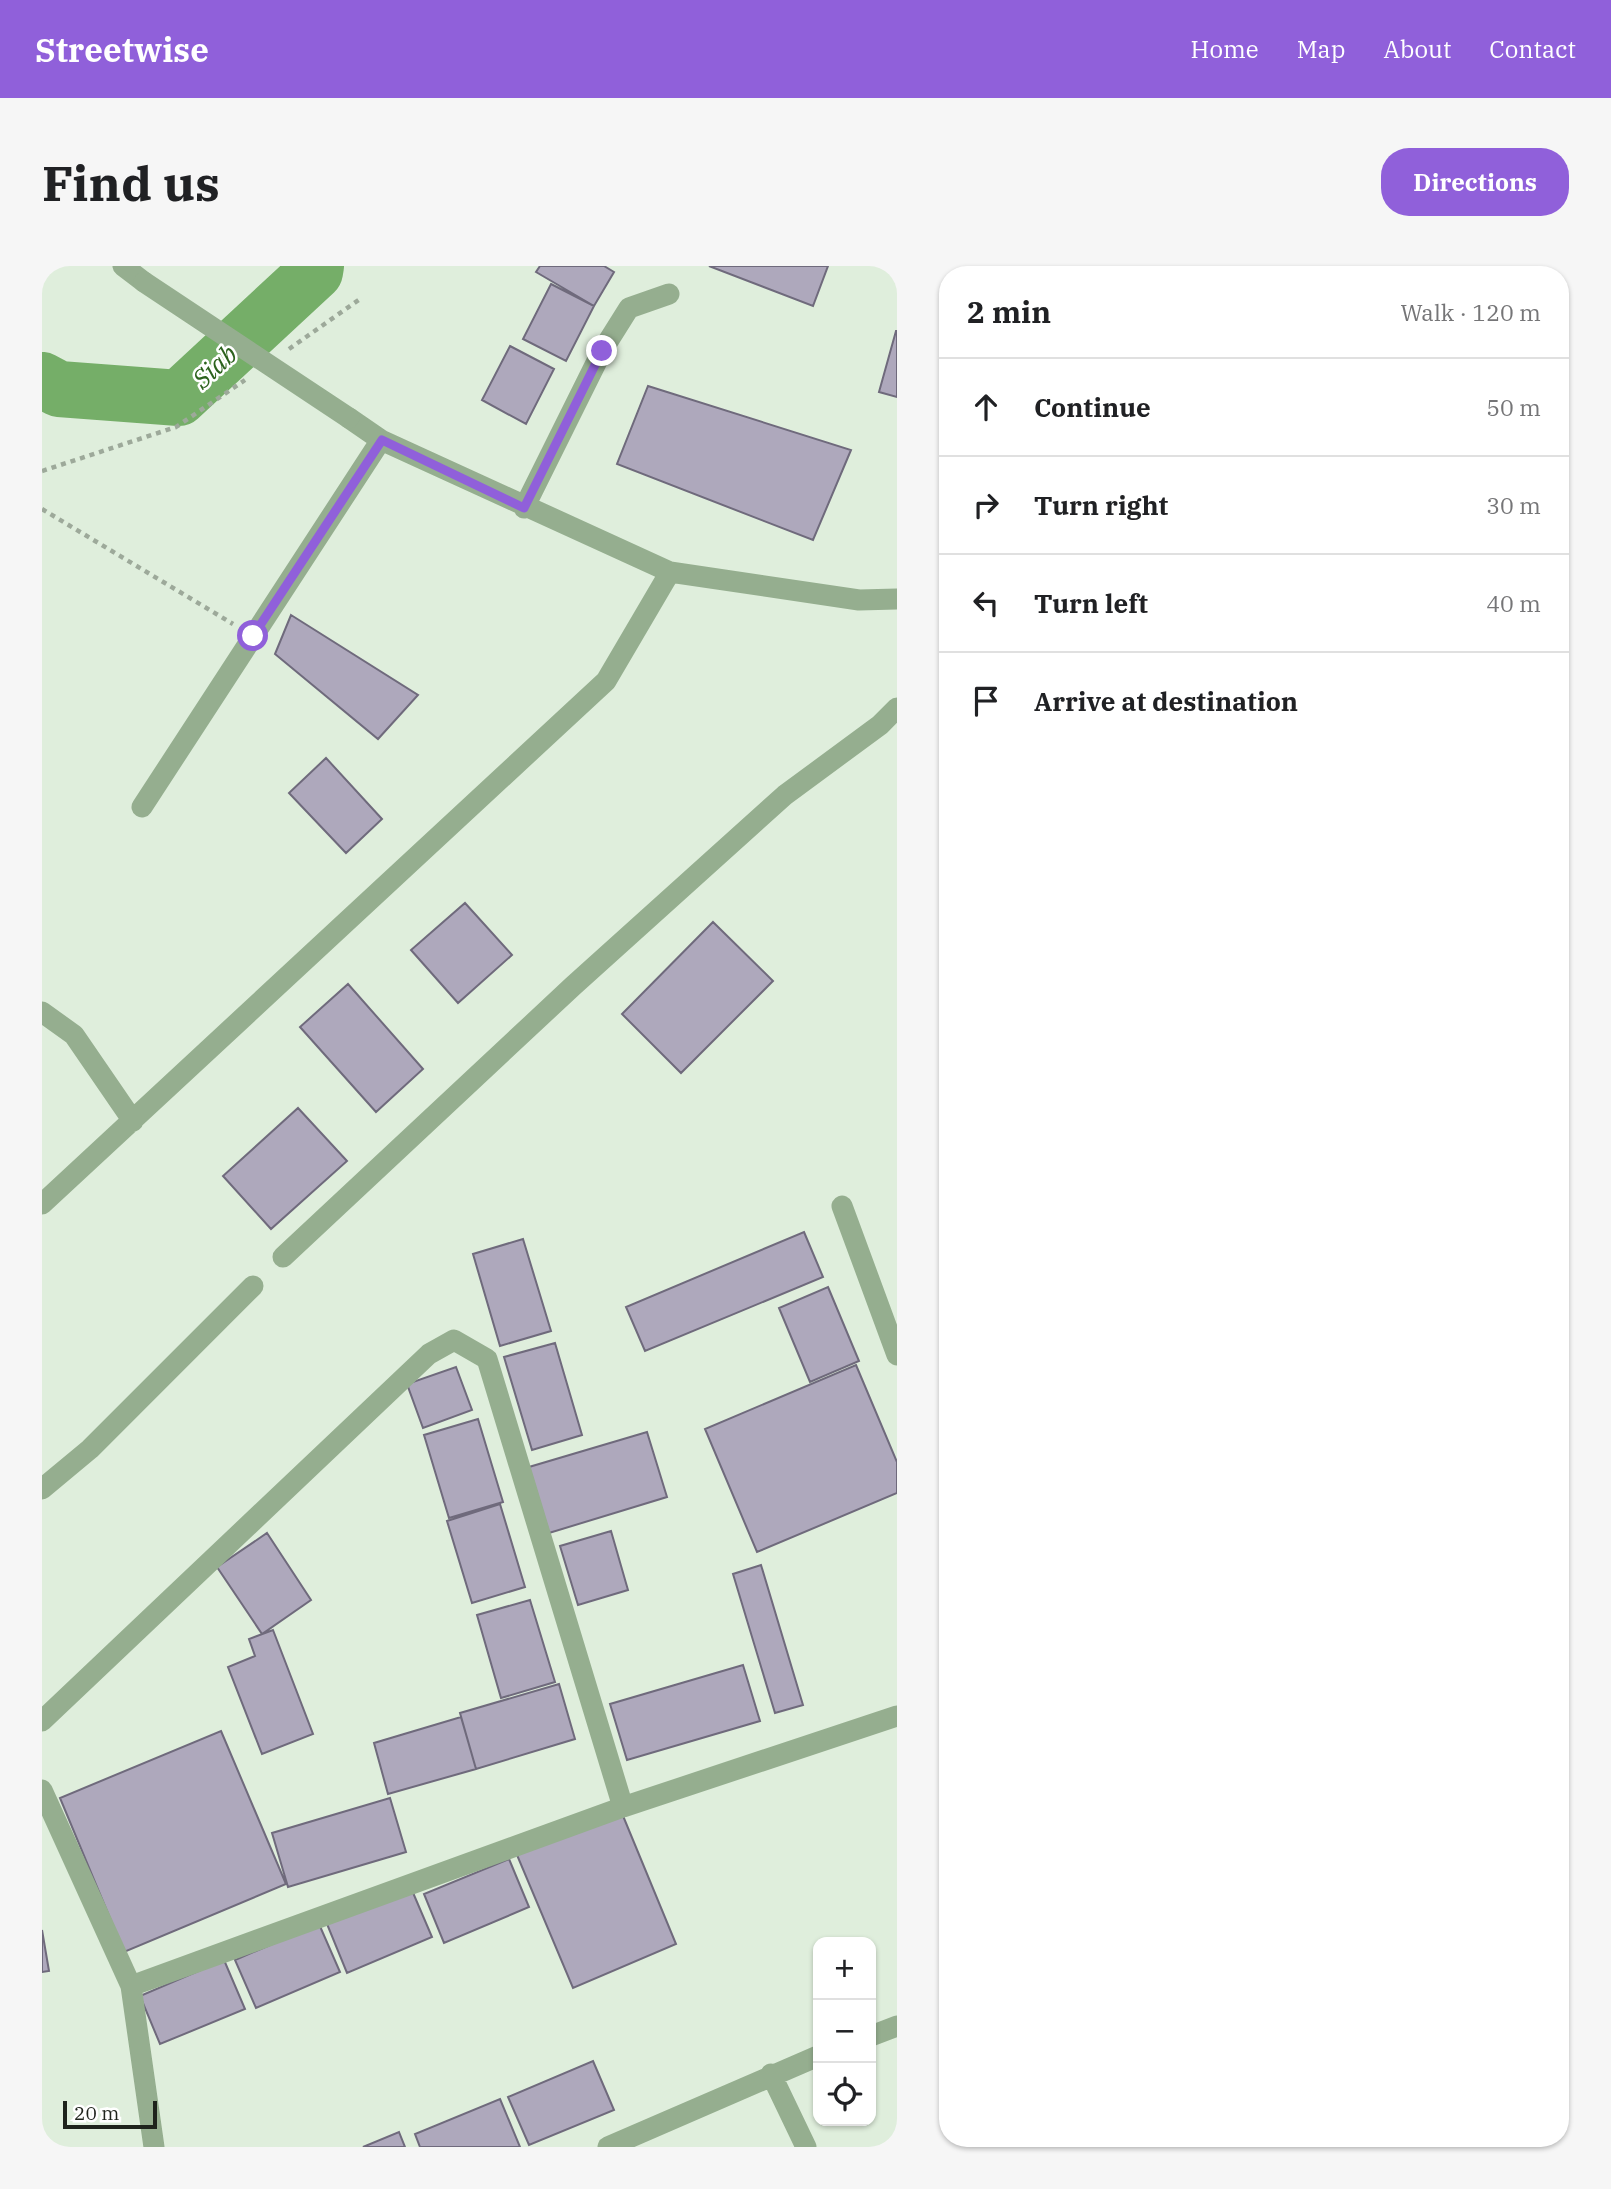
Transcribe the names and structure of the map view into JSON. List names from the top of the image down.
{
  "water": ["Siab"],
  "scale_bar": "20 m",
  "page": {
    "header": "Streetwise",
    "nav": [
      "Home",
      "Map",
      "About",
      "Contact"
    ],
    "buttons": "Directions",
    "title": "Find us",
    "heading": ["2 min", "Walk · 120 m"],
    "list": [
      ["Continue", "50 m"],
      ["Turn right", "30 m"],
      ["Turn left", "40 m"],
      "Arrive at destination"
    ],
    "map_buttons": ["+", "−"],
    "scale": "20 m"
  }
}
